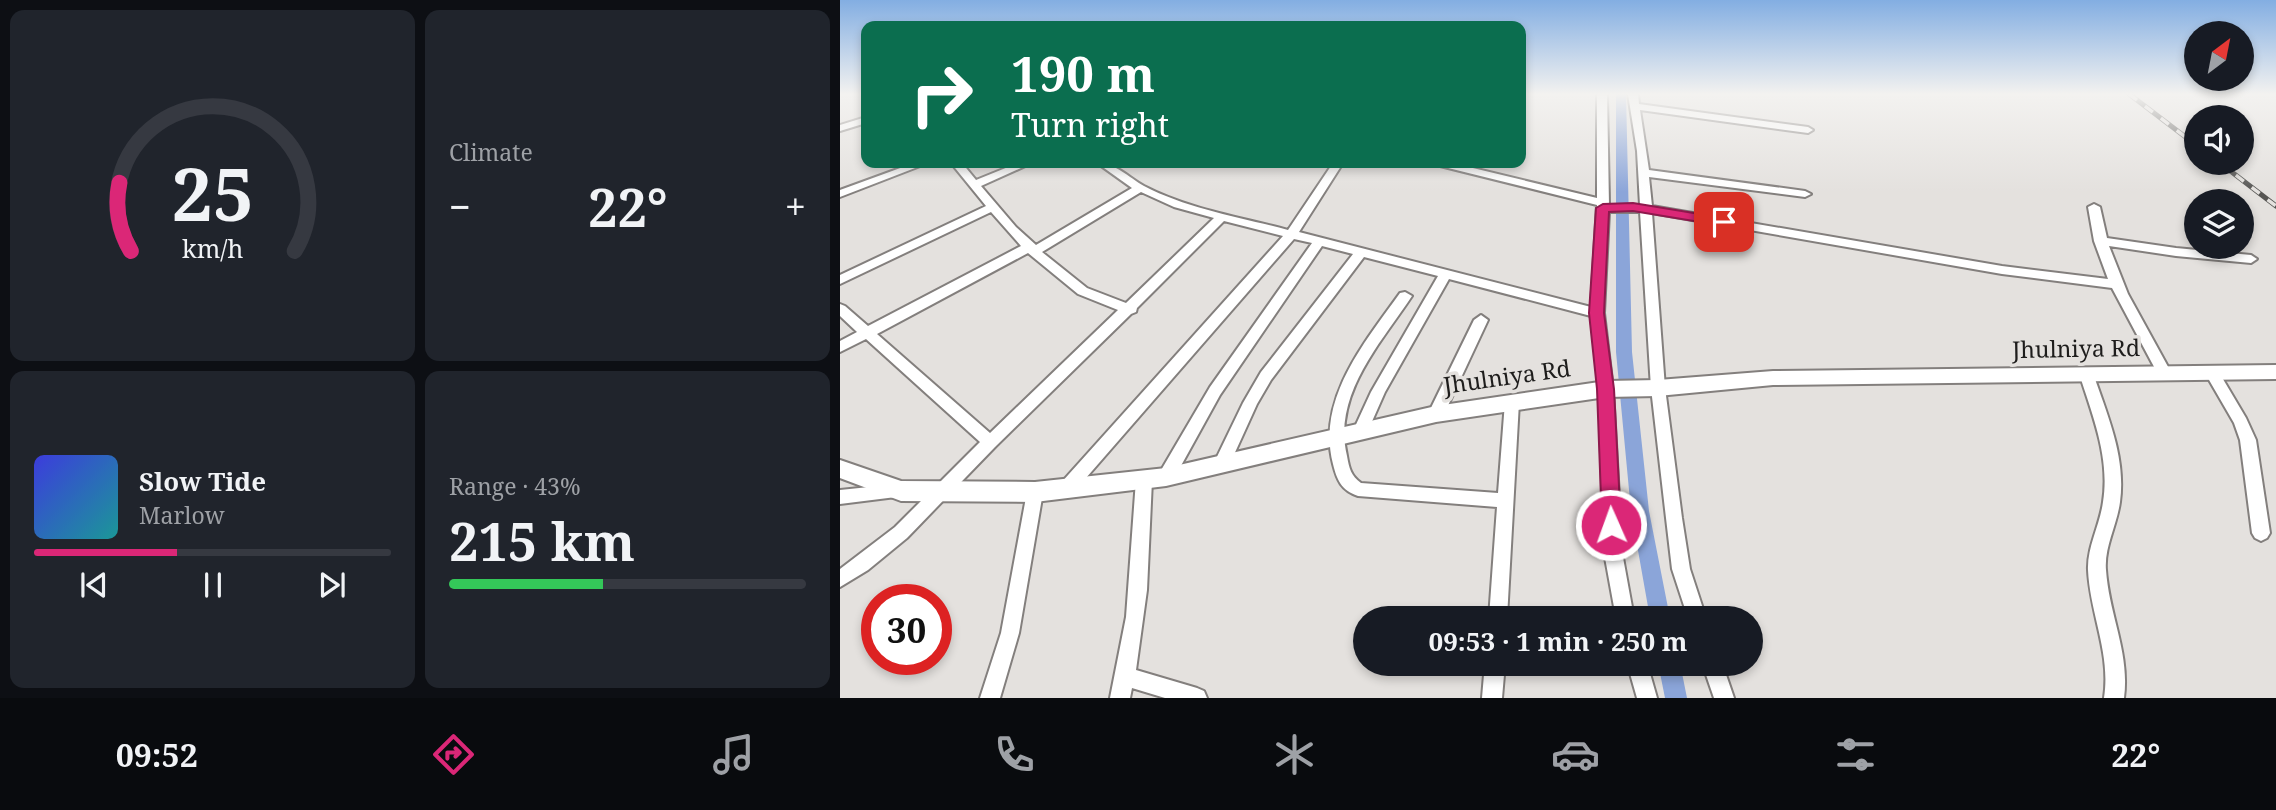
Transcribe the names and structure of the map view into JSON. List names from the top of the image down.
{
  "streets": {
    "street": ["Jhulniya Rd"]
  },
  "north": "top right",
  "page": {
    "tile": [
      "Climate",
      ["Range · 43%", "215 km"]
    ],
    "turn": ["190 m", "Turn right"],
    "heat": ["−", "22°", "+"],
    "song": ["Slow Tide", "Marlow"],
    "limit": "30",
    "trip": "09:53 · 1 min · 250 m",
    "tabs": ["09:52", "22°"],
    "gauge": ["25", "km/h"]
  }
}
